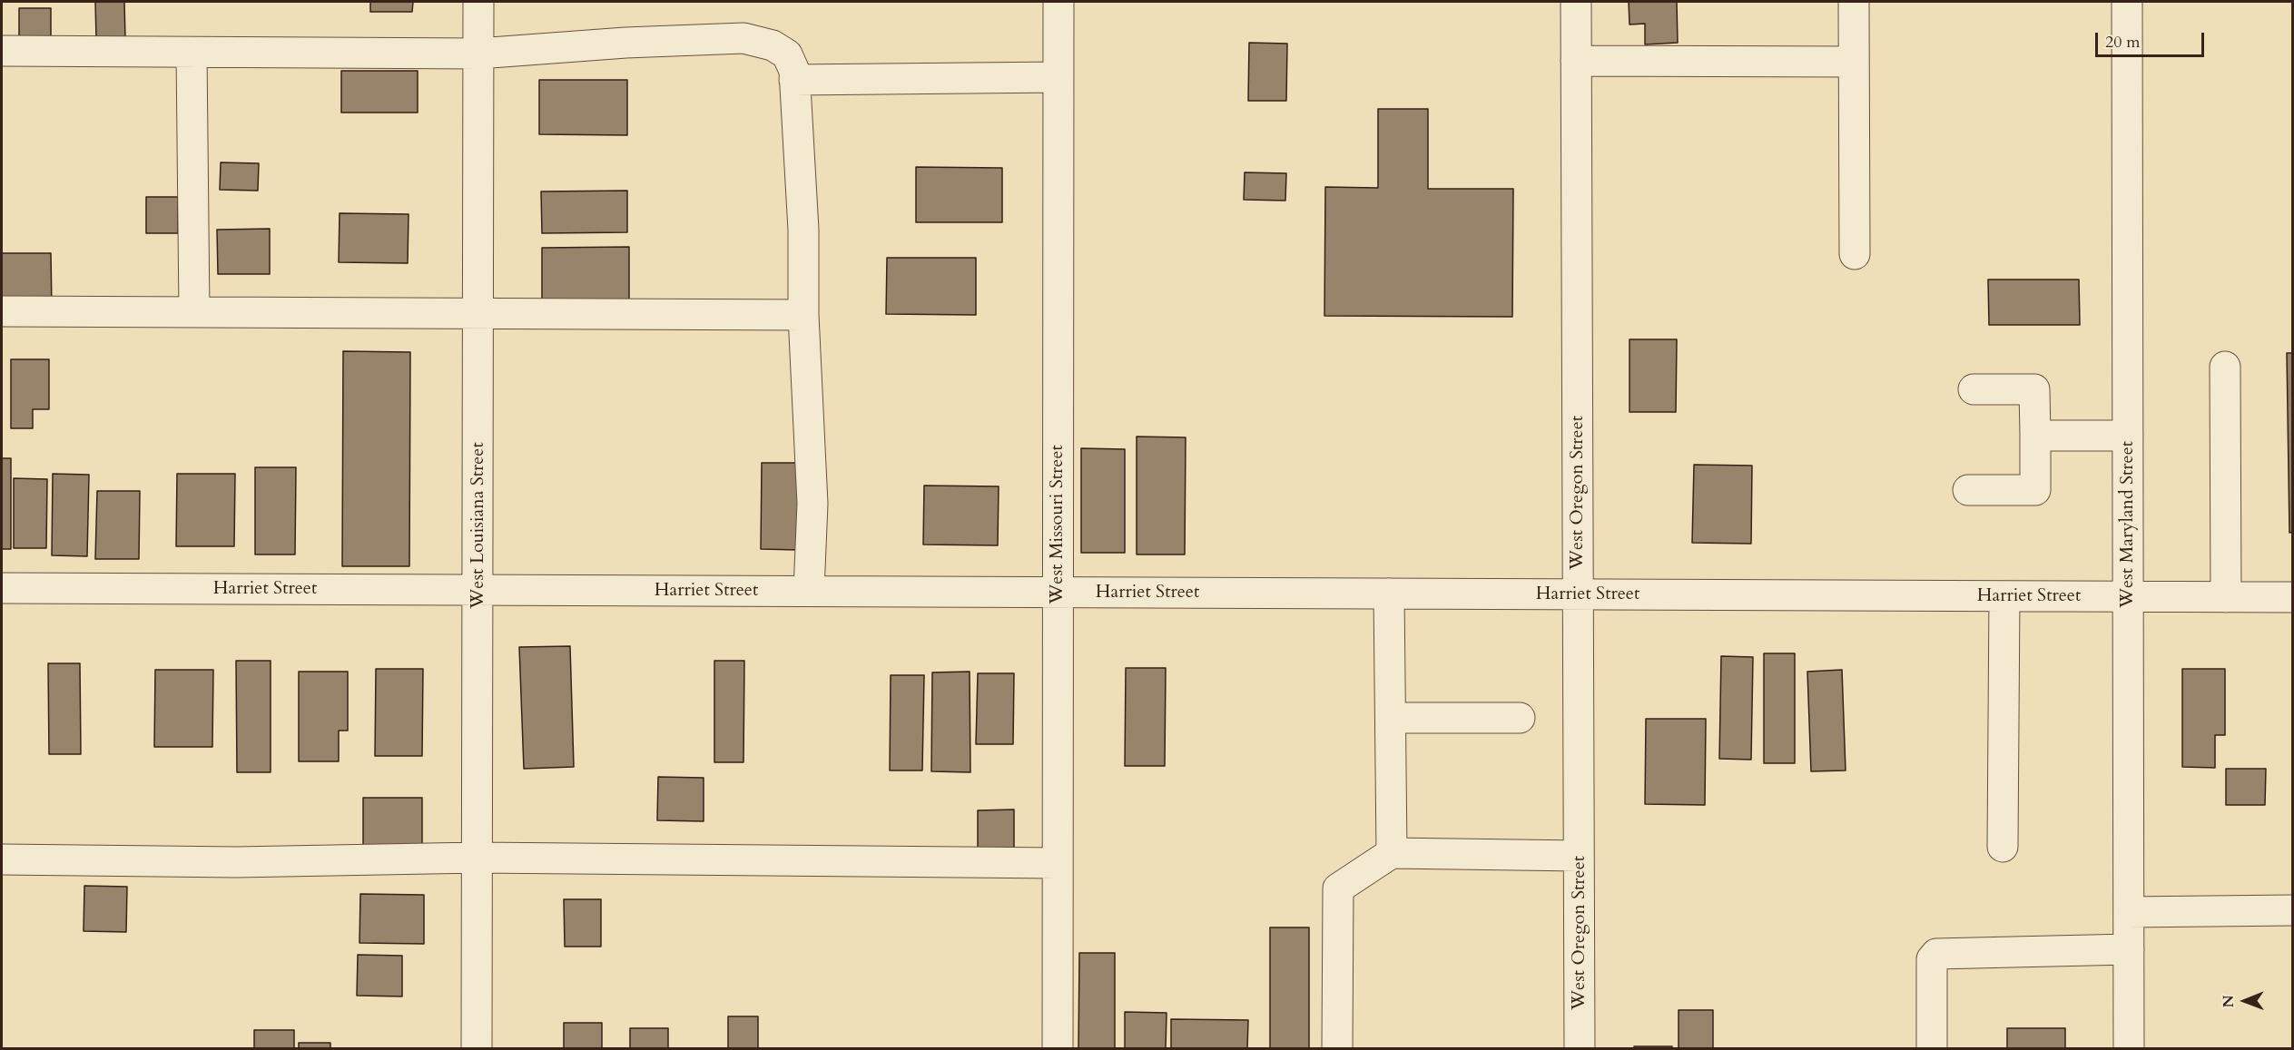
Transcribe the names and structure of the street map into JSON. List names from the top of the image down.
{
  "streets": {
    "street": [
      "West Oregon Street",
      "West Missouri Street",
      "West Maryland Street",
      "West Louisiana Street",
      "Harriet Street"
    ]
  },
  "crossings": [
    ["West Oregon Street", "Harriet Street"],
    ["West Missouri Street", "Harriet Street"],
    ["West Maryland Street", "Harriet Street"],
    ["West Louisiana Street", "Harriet Street"]
  ],
  "scale_bar": "20 m",
  "north": "left"
}
